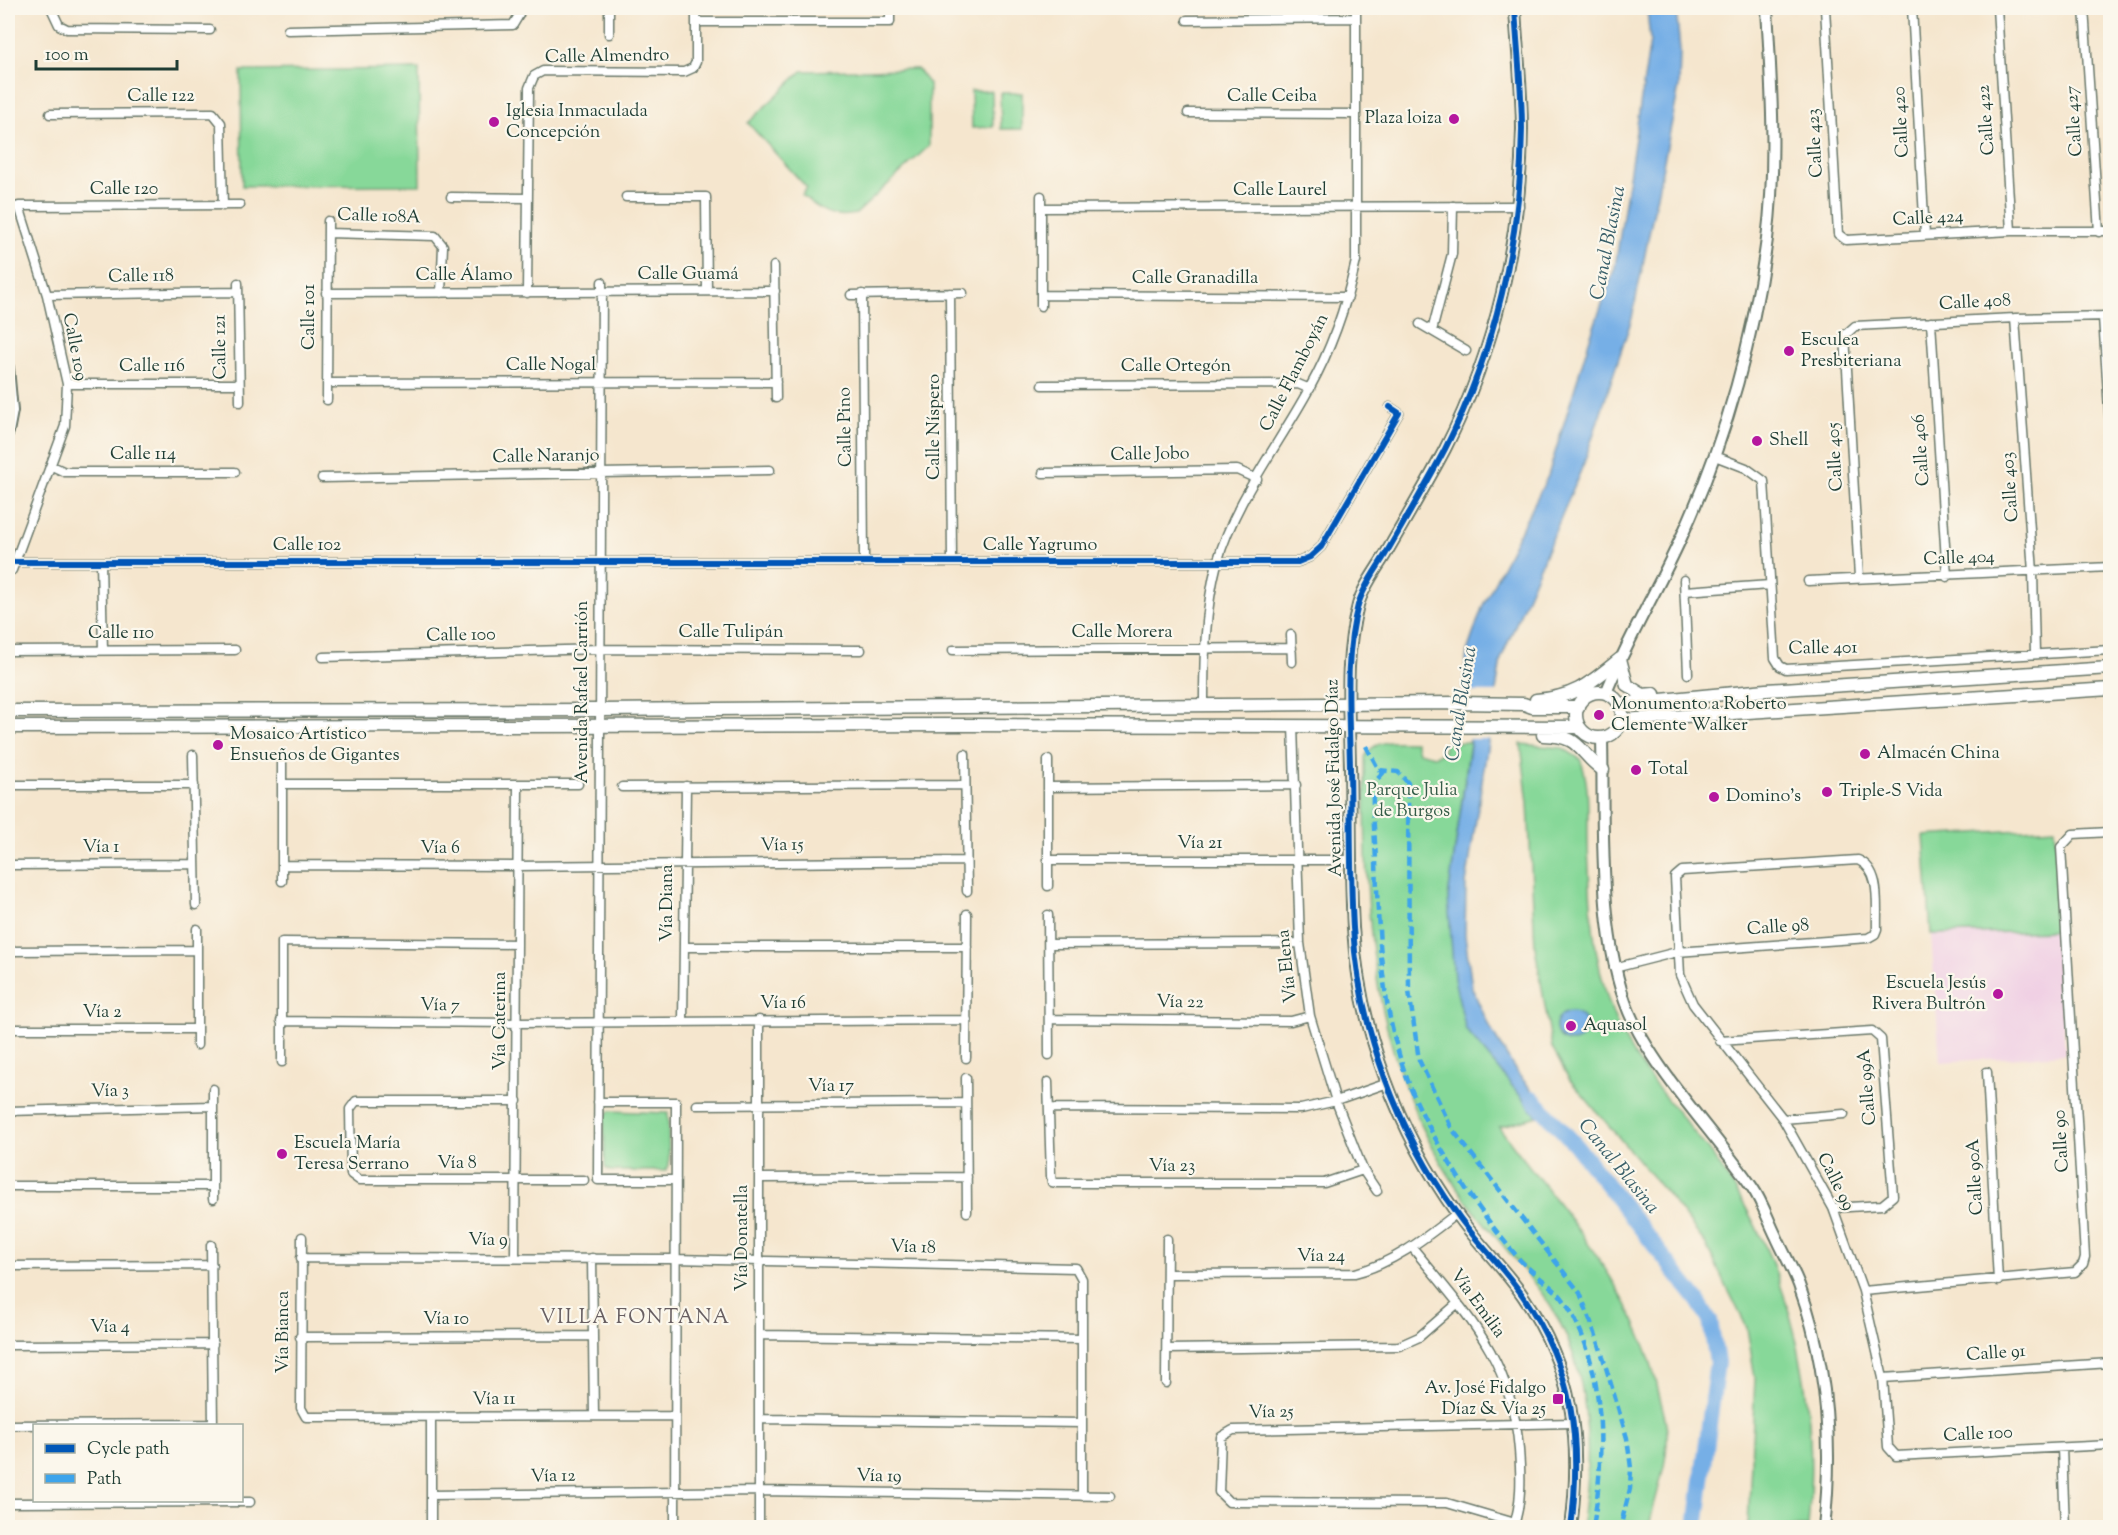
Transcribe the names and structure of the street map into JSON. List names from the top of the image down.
{
  "streets": {
    "street": [
      "Calle Almendro",
      "Calle 122",
      "Calle Ceiba",
      "Calle 422",
      "Calle 427",
      "Calle 420",
      "Calle 423",
      "Calle 120",
      "Calle Laurel",
      "Calle 108A",
      "Calle 424",
      "Calle Guamá",
      "Calle Álamo",
      "Calle 118",
      "Calle Granadilla",
      "Calle 408",
      "Calle 101",
      "Calle 109",
      "Calle 121",
      "Calle Nogal",
      "Calle 116",
      "Calle Ortegón",
      "Calle Flamboyán",
      "Calle Pino",
      "Calle Níspero",
      "Calle 406",
      "Calle 114",
      "Calle Jobo",
      "Calle Naranjo",
      "Calle 405",
      "Calle 403",
      "Calle 102",
      "Calle Yagrumo",
      "Calle 404",
      "Calle Tulipán",
      "Calle Morera",
      "Calle 110",
      "Calle 100",
      "Calle 401",
      "Avenida Rafael Carrión",
      "Avenida José Fidalgo Díaz",
      "Vía 21",
      "Vía 15",
      "Vía 1",
      "Vía 6",
      "Vía Diana",
      "Calle 98",
      "Vía Elena",
      "Vía 22",
      "Vía 16",
      "Vía 7",
      "Vía 2",
      "Vía Caterina",
      "Vía 17",
      "Calle 99A",
      "Vía 3",
      "Calle 90",
      "Vía 8",
      "Vía 23",
      "Calle 90A",
      "Calle 99",
      "Vía Donatella",
      "Vía 9",
      "Vía 18",
      "Vía 24",
      "Vía Emilia",
      "Vía 10",
      "Vía 4",
      "Vía Bianca",
      "Calle 91",
      "Vía 11",
      "Vía 25",
      "Vía 12",
      "Vía 19"
    ]
  },
  "crossings": [
    ["Calle Almendro", "Calle Álamo"],
    ["Calle 122", "Calle 120"],
    ["Calle Ceiba", "Calle Flamboyán"],
    ["Calle 422", "Calle 424"],
    ["Calle 427", "Calle 424"],
    ["Calle 420", "Calle 424"],
    ["Calle 423", "Calle 424"],
    ["Calle 120", "Calle 109"],
    ["Calle Laurel", "Calle Flamboyán"],
    ["Calle Laurel", "Avenida José Fidalgo Díaz"],
    ["Calle 108A", "Calle Álamo"],
    ["Calle 108A", "Calle 101"],
    ["Calle Guamá", "Calle Álamo"],
    ["Calle Guamá", "Avenida Rafael Carrión"],
    ["Calle Álamo", "Calle 101"],
    ["Calle Álamo", "Avenida Rafael Carrión"],
    ["Calle 118", "Calle 109"],
    ["Calle 118", "Calle 121"],
    ["Calle Granadilla", "Calle Flamboyán"],
    ["Calle 408", "Calle 406"],
    ["Calle 408", "Calle 405"],
    ["Calle 408", "Calle 403"],
    ["Calle 101", "Calle Nogal"],
    ["Calle 109", "Calle 116"],
    ["Calle 109", "Calle 114"],
    ["Calle 109", "Calle 102"],
    ["Calle 121", "Calle 116"],
    ["Calle Nogal", "Avenida Rafael Carrión"],
    ["Calle Ortegón", "Calle Flamboyán"],
    ["Calle Flamboyán", "Calle Jobo"],
    ["Calle Flamboyán", "Calle Yagrumo"],
    ["Calle Flamboyán", "Calle Morera"],
    ["Calle Pino", "Calle Yagrumo"],
    ["Calle Níspero", "Calle Yagrumo"],
    ["Calle 406", "Calle 404"],
    ["Calle Naranjo", "Avenida Rafael Carrión"],
    ["Calle 405", "Calle 404"],
    ["Calle 403", "Calle 404"],
    ["Calle 403", "Calle 401"],
    ["Calle 102", "Calle Yagrumo"],
    ["Calle 102", "Avenida Rafael Carrión"],
    ["Calle Yagrumo", "Avenida Rafael Carrión"],
    ["Calle Tulipán", "Calle 100"],
    ["Calle Tulipán", "Avenida Rafael Carrión"],
    ["Calle 100", "Avenida Rafael Carrión"],
    ["Calle 100", "Calle 99"],
    ["Avenida Rafael Carrión", "Vía 15"],
    ["Avenida Rafael Carrión", "Vía 6"],
    ["Avenida Rafael Carrión", "Vía 16"],
    ["Avenida Rafael Carrión", "Vía 7"],
    ["Avenida José Fidalgo Díaz", "Vía 21"],
    ["Avenida José Fidalgo Díaz", "Vía 24"],
    ["Avenida José Fidalgo Díaz", "Vía 25"],
    ["Vía 21", "Vía Elena"],
    ["Vía 15", "Vía 6"],
    ["Vía 15", "Vía Diana"],
    ["Vía 6", "Vía Caterina"],
    ["Vía Diana", "Vía 16"],
    ["Calle 98", "Calle 99"],
    ["Vía Elena", "Vía 22"],
    ["Vía Elena", "Vía 23"],
    ["Vía 16", "Vía 7"],
    ["Vía 16", "Vía Donatella"],
    ["Vía 7", "Vía Caterina"],
    ["Vía Caterina", "Vía 8"],
    ["Vía Caterina", "Vía 9"],
    ["Vía 17", "Vía Donatella"],
    ["Calle 99A", "Calle 99"],
    ["Calle 90", "Calle 90A"],
    ["Calle 90", "Calle 99"],
    ["Calle 99", "Calle 91"],
    ["Vía Donatella", "Vía 18"],
    ["Vía Donatella", "Vía 19"],
    ["Vía 9", "Vía 18"],
    ["Vía 9", "Vía Bianca"],
    ["Vía 24", "Vía Emilia"],
    ["Vía Emilia", "Vía 25"],
    ["Vía 10", "Vía Bianca"],
    ["Vía Bianca", "Vía 11"],
    ["Vía 12", "Vía 19"]
  ],
  "districts": ["VILLA FONTANA"],
  "water": ["Canal Blasina"],
  "parks": ["Parque Julia de Burgos"],
  "places": {
    "other": [
      "Plaza loiza",
      "Iglesia Inmaculada Concepción",
      "Esculea Presbiteriana",
      "Shell",
      "Monumento a Roberto Clemente Walker",
      "Mosaico Artístico Ensueños de Gigantes",
      "Almacén China",
      "Total",
      "Triple-S Vida",
      "Domino's",
      "Escuela Jesús Rivera Bultrón",
      "Aquasol",
      "Escuela María Teresa Serrano"
    ],
    "transit": ["Av. José Fidalgo Díaz & Vía 25"]
  },
  "legend": ["Cycle path", "Path"],
  "scale_bar": "100 m"
}
